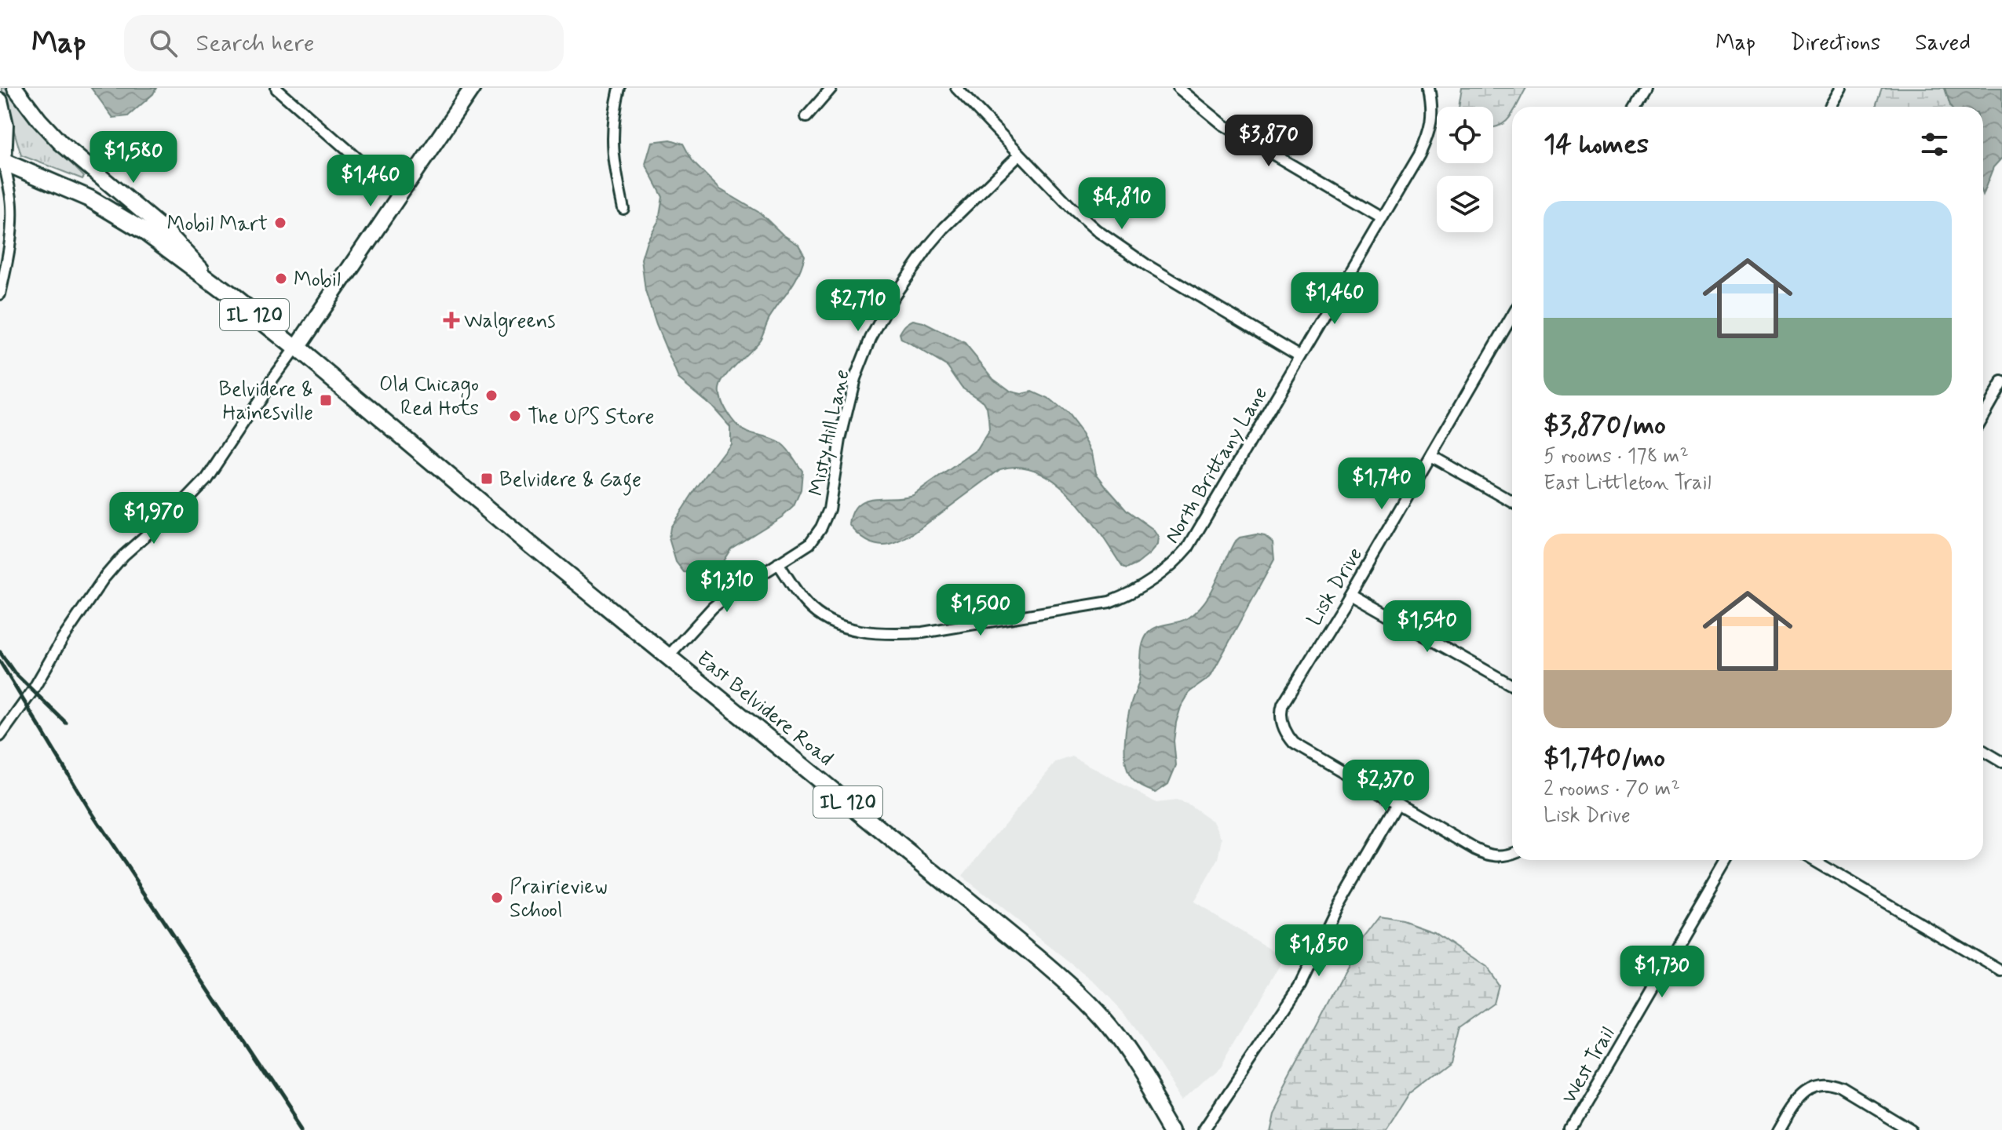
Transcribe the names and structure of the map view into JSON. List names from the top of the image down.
{
  "streets": {
    "main road": ["IL 120", "East Belvidere Road"],
    "street": [
      "Misty Hill Lane",
      "North Brittany Lane",
      "Lisk Drive",
      "West Trail"
    ]
  },
  "crossings": [
    ["IL 120", "East Belvidere Road"],
    ["Misty Hill Lane", "North Brittany Lane"],
    ["Misty Hill Lane", "East Belvidere Road"]
  ],
  "places": {
    "other": [
      "Mobil Mart",
      "Mobil",
      "Old Chicago Red Hots",
      "The UPS Store",
      "Prairieview School"
    ],
    "health": ["Walgreens"],
    "transit": ["Belvidere & Hainesville", "Belvidere & Gage"]
  },
  "page": {
    "header": "Map",
    "search": "Search here",
    "nav": ["Map", "Directions", "Saved"],
    "heading": "14 homes",
    "price": [
      "$3,870",
      "$1,580",
      "$1,460",
      "$4,810",
      "$1,460",
      "$2,710",
      "$1,740",
      "$1,970",
      "$1,310",
      "$1,500",
      "$1,540",
      "$2,370",
      "$1,850",
      "$1,730"
    ],
    "list": [
      {
        "name": "$3,870/mo",
        "note": "5 rooms · 178 m² · East Littleton Trail"
      },
      {
        "name": "$1,740/mo",
        "note": "2 rooms · 70 m² · Lisk Drive"
      }
    ]
  }
}
